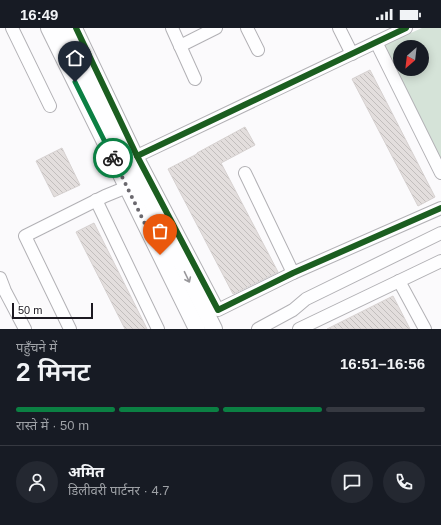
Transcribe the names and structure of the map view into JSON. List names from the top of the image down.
{
  "scale_bar": "50 m",
  "north": "bottom left",
  "page": {
    "status": "16:49",
    "scale": "50 m",
    "heading": ["2 मिनट", "पहुँचने में", "16:51–16:56"],
    "panel": ["अमित", "डिलीवरी पार्टनर · 4.7"],
    "bar": "रास्ते में · 50 m"
  }
}
